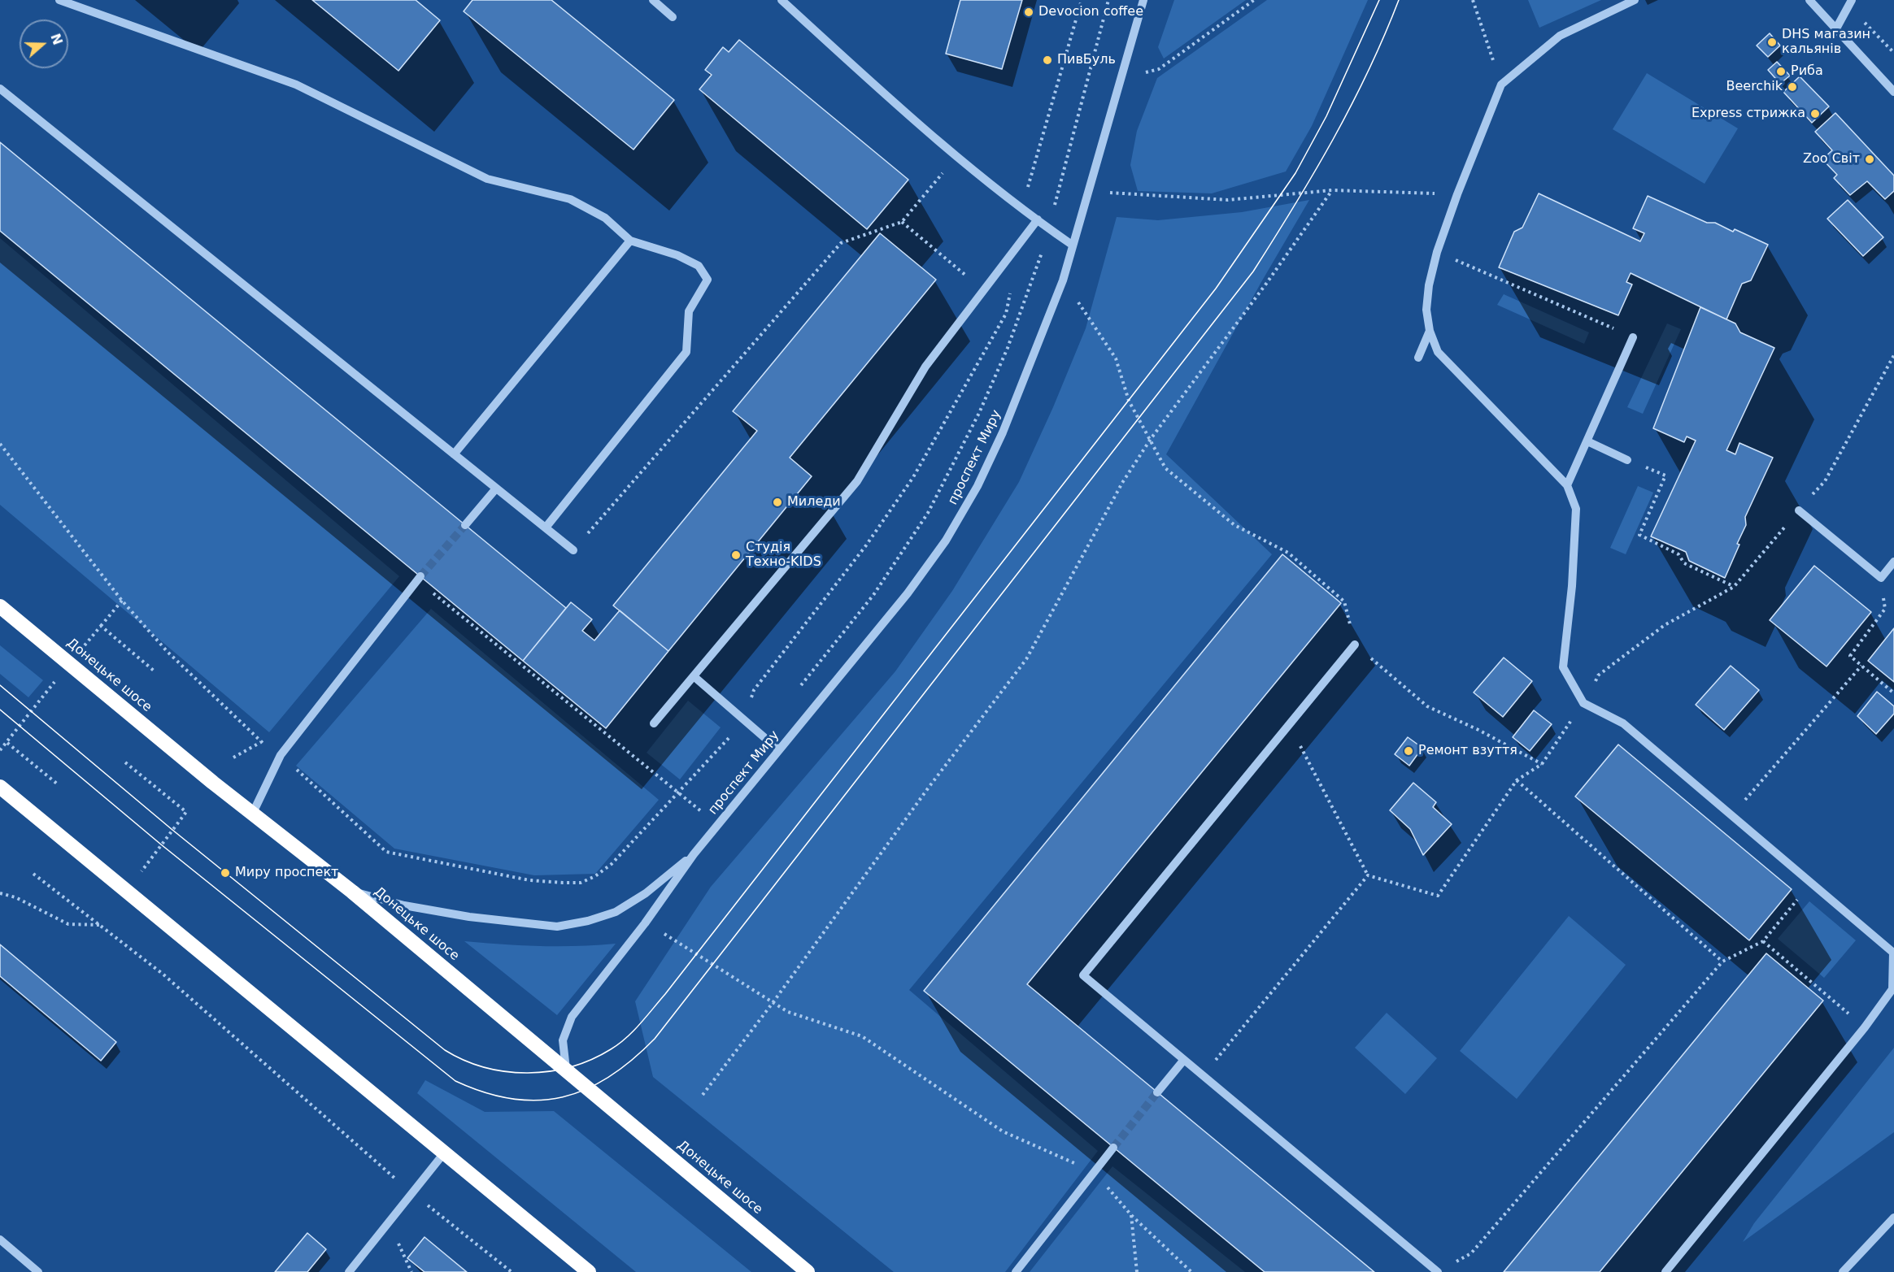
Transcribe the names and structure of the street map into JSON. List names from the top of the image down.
{
  "streets": {
    "highway": ["Донецьке шосе"],
    "street": ["проспект Миру"]
  },
  "crossings": [
    ["проспект Миру", "Донецьке шосе"]
  ],
  "places": [
    "Devocion coffee",
    "DHS магазин кальянів",
    "ПивБуль",
    "Риба",
    "Beerchik",
    "Express стрижка",
    "Zoo Світ",
    "Миледи",
    "Студія Техно-KIDS",
    "Ремонт взуття",
    "Миру проспект"
  ],
  "north": "right"
}
